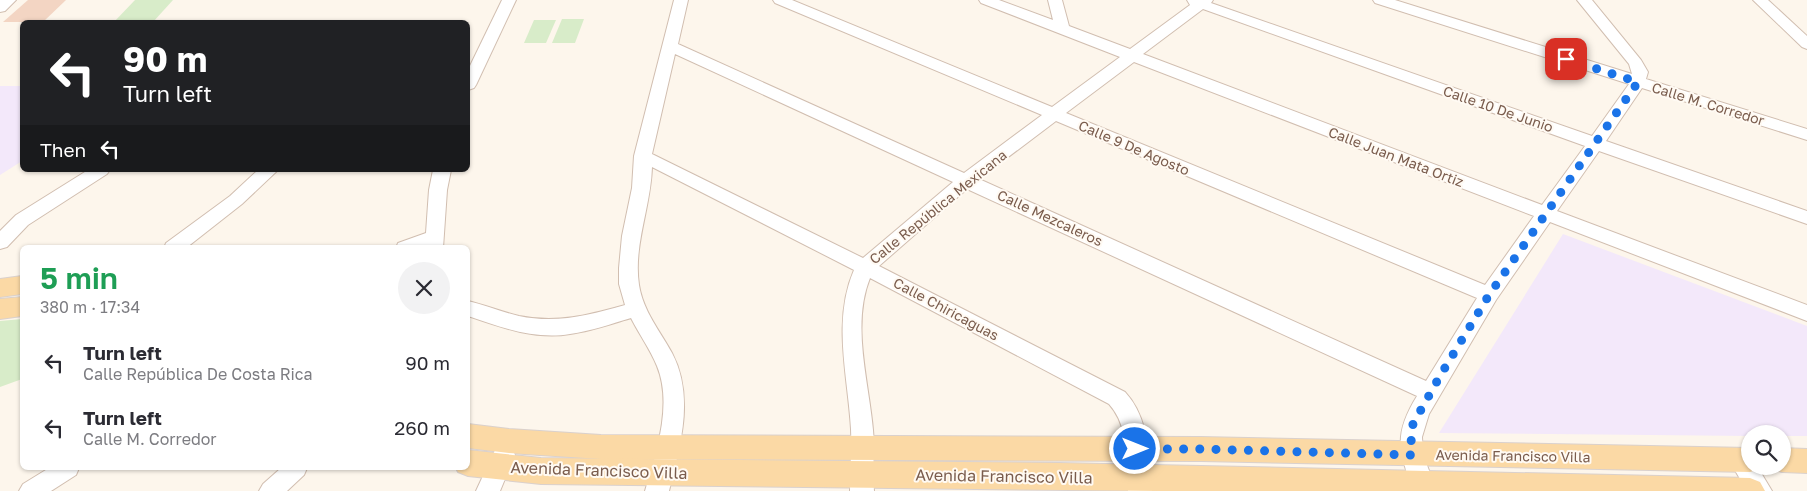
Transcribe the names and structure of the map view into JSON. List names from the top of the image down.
{
  "streets": {
    "main road": ["Avenida Francisco Villa"],
    "street": [
      "Calle M. Corredor",
      "Calle 10 De Junio",
      "Calle 9 De Agosto",
      "Calle Juan Mata Ortiz",
      "Calle República Mexicana",
      "Calle Mezcaleros",
      "Calle Chiricaguas"
    ]
  },
  "crossings": [
    ["Calle 10 De Junio", "Calle República Mexicana"],
    ["Calle 9 De Agosto", "Calle República Mexicana"],
    ["Calle Juan Mata Ortiz", "Calle República Mexicana"],
    ["Calle República Mexicana", "Calle Mezcaleros"],
    ["Calle República Mexicana", "Calle Chiricaguas"],
    ["Calle República Mexicana", "Avenida Francisco Villa"],
    ["Calle Chiricaguas", "Avenida Francisco Villa"]
  ],
  "page": {
    "turn": ["90 m", "Turn left"],
    "then": "Then",
    "heading": ["5 min", "380 m · 17:34"],
    "list": [
      {
        "name": "Turn left",
        "note": "Calle República De Costa Rica",
        "value": "90 m"
      },
      {
        "name": "Turn left",
        "note": "Calle M. Corredor",
        "value": "260 m"
      }
    ]
  }
}
